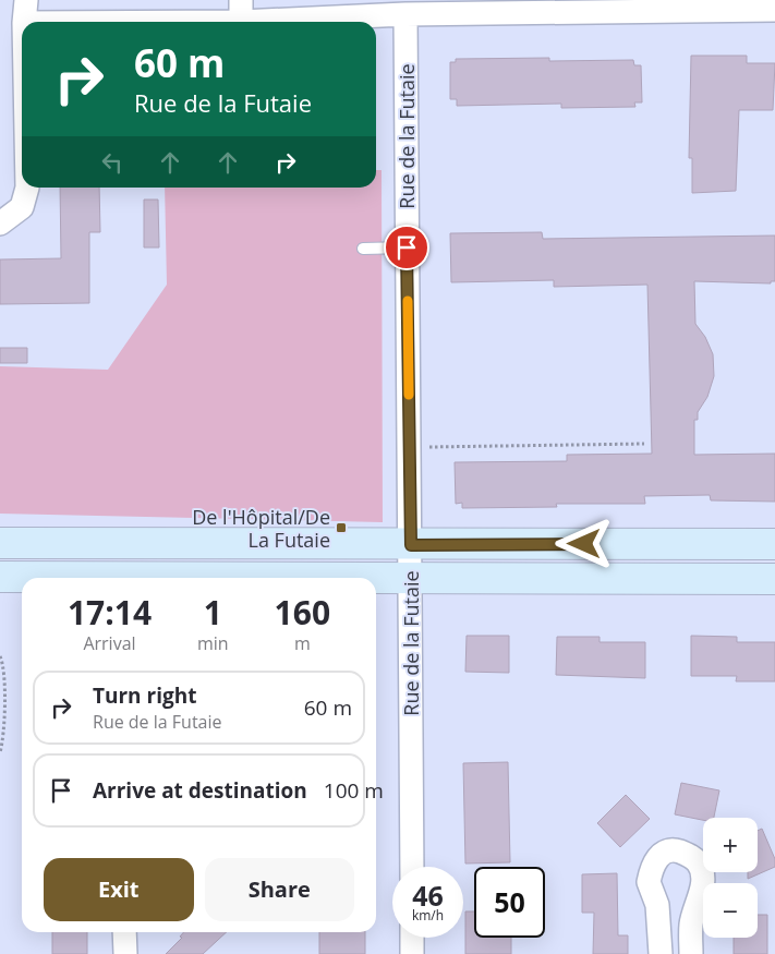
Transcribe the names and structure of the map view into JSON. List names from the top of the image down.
{
  "streets": {
    "street": ["Rue de la Futaie"]
  },
  "places": {
    "transit": ["De l'Hôpital/De La Futaie"]
  },
  "page": {
    "turn": ["60 m", "Rue de la Futaie"],
    "eta": [
      "17:14",
      "Arrival",
      "1",
      "min",
      "160",
      "m"
    ],
    "list": [
      {
        "name": "Turn right",
        "note": "Rue de la Futaie",
        "value": "60 m"
      },
      {
        "name": "Arrive at destination",
        "value": "100 m"
      }
    ],
    "map_buttons": ["+", "−"],
    "buttons": ["Exit", "Share"],
    "speed": "46 km/h",
    "limit": "50"
  }
}
